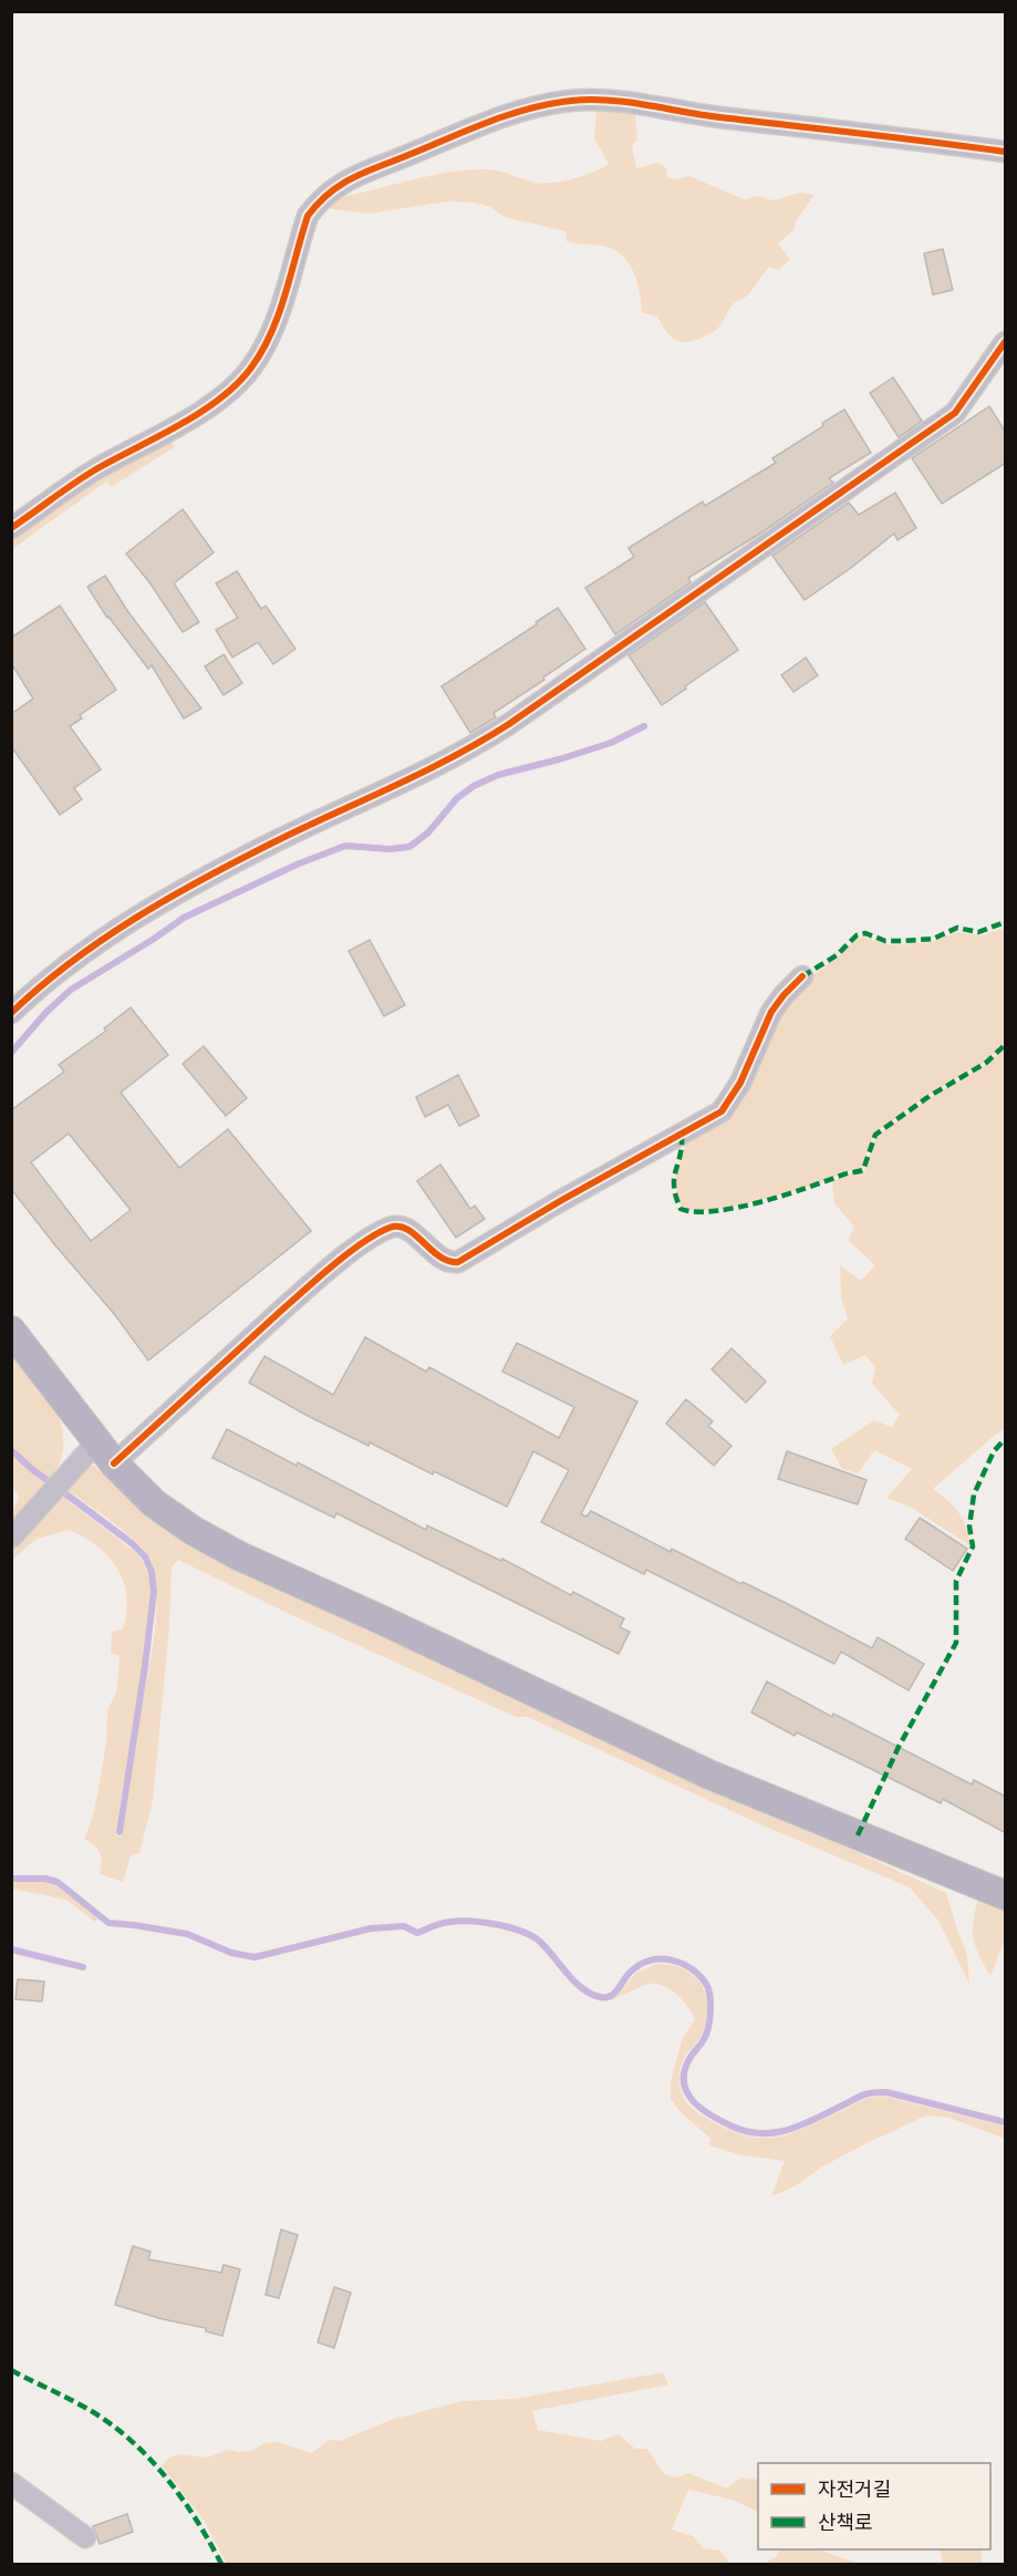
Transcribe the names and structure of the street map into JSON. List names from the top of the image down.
{
  "legend": ["자전거길", "산책로"]
}
